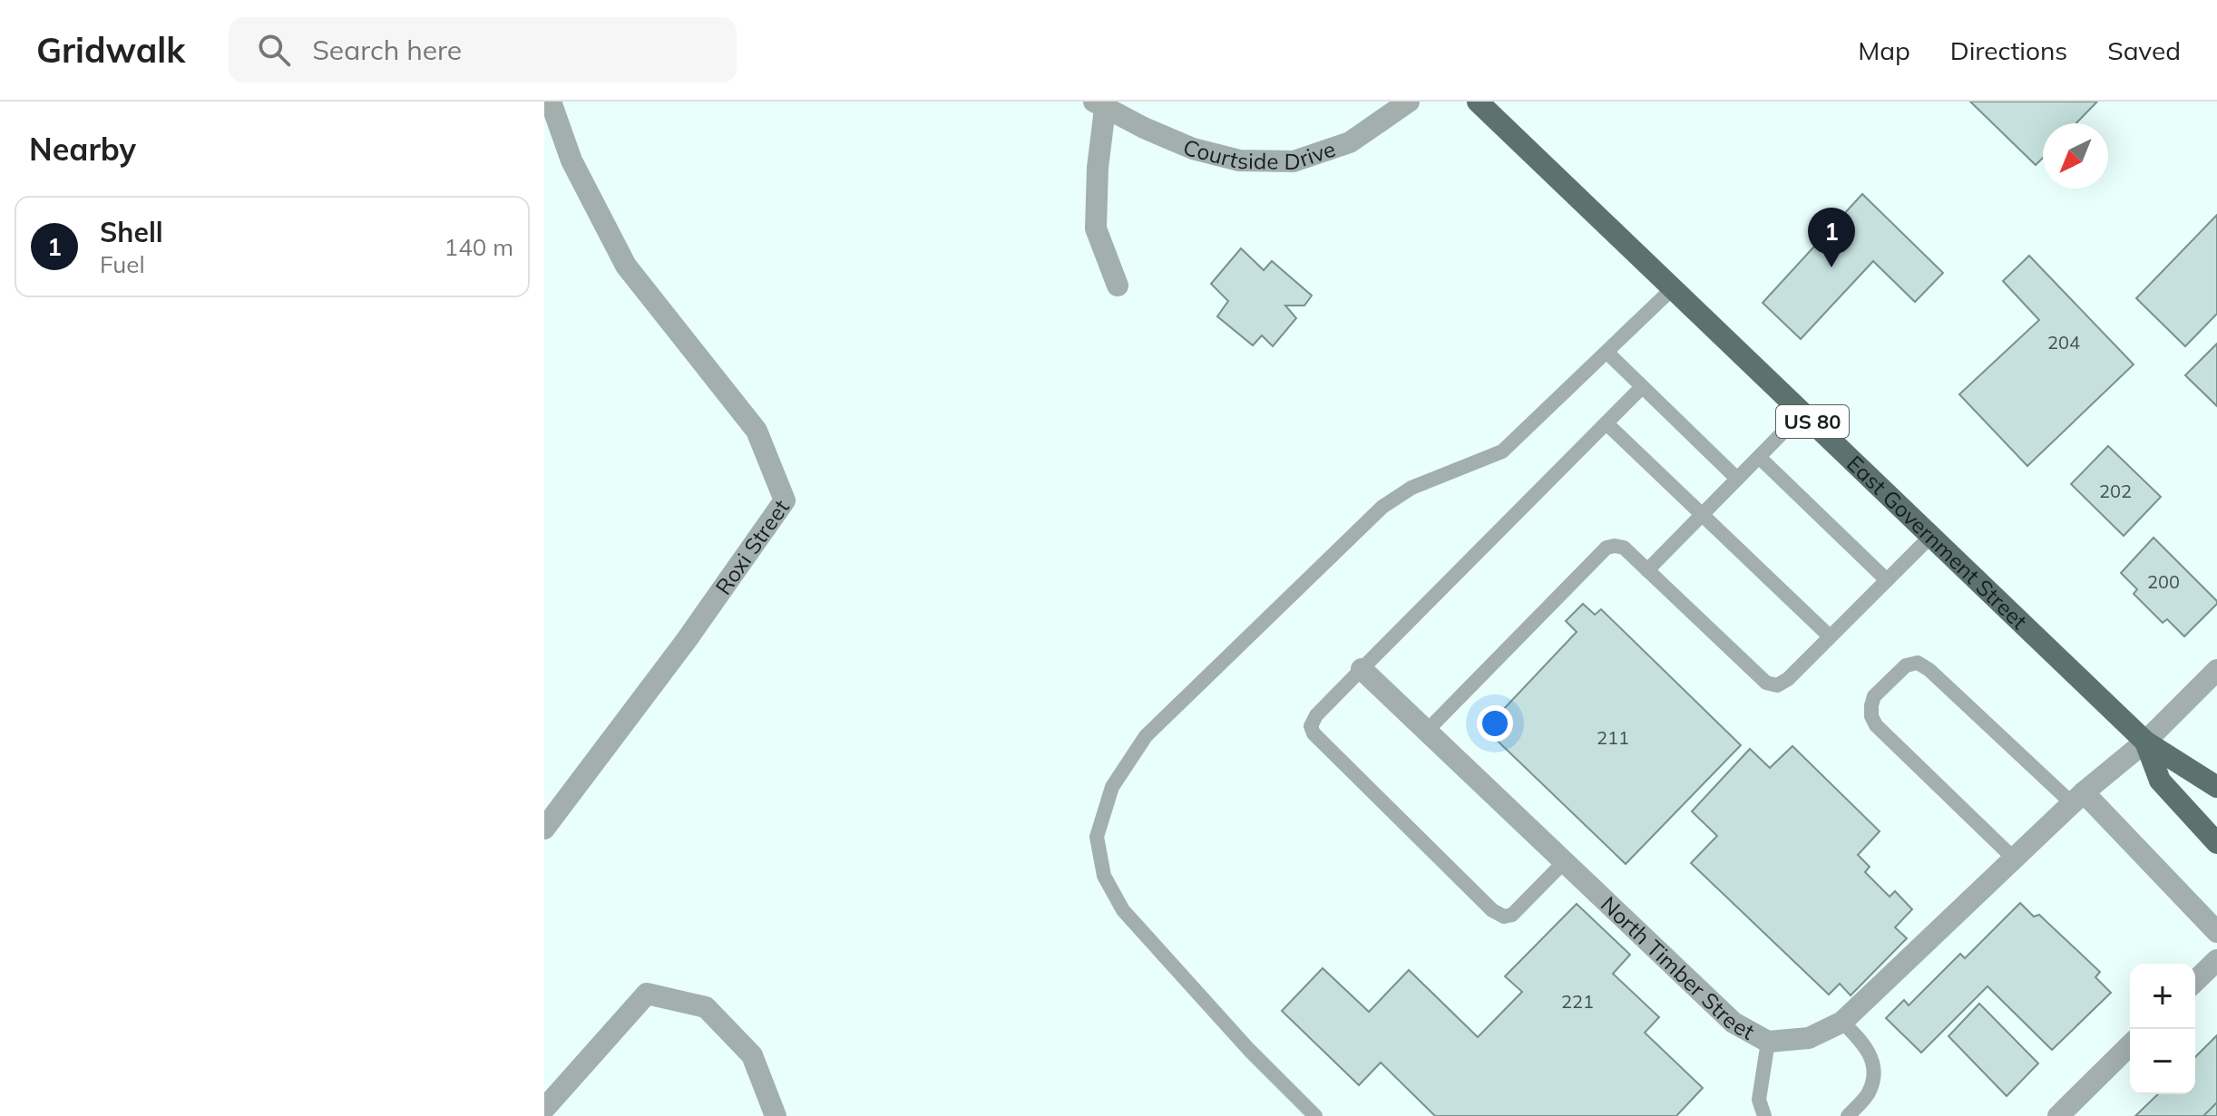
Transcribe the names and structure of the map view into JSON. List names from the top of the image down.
{
  "streets": {
    "main road": ["US 80", "East Government Street"],
    "street": ["Courtside Drive", "Roxi Street", "North Timber Street"]
  },
  "crossings": [
    ["US 80", "East Government Street"],
    ["US 80", "North Timber Street"],
    ["East Government Street", "North Timber Street"]
  ],
  "house_numbers": [
    "204",
    "202",
    "200",
    "211",
    "221"
  ],
  "north": "bottom left",
  "page": {
    "header": "Gridwalk",
    "search": "Search here",
    "nav": ["Map", "Directions", "Saved"],
    "heading": "Nearby",
    "list": [
      {
        "mark": "1",
        "name": "Shell",
        "note": "Fuel",
        "value": "140 m"
      }
    ],
    "pins": "1",
    "map_buttons": ["+", "−"]
  }
}
